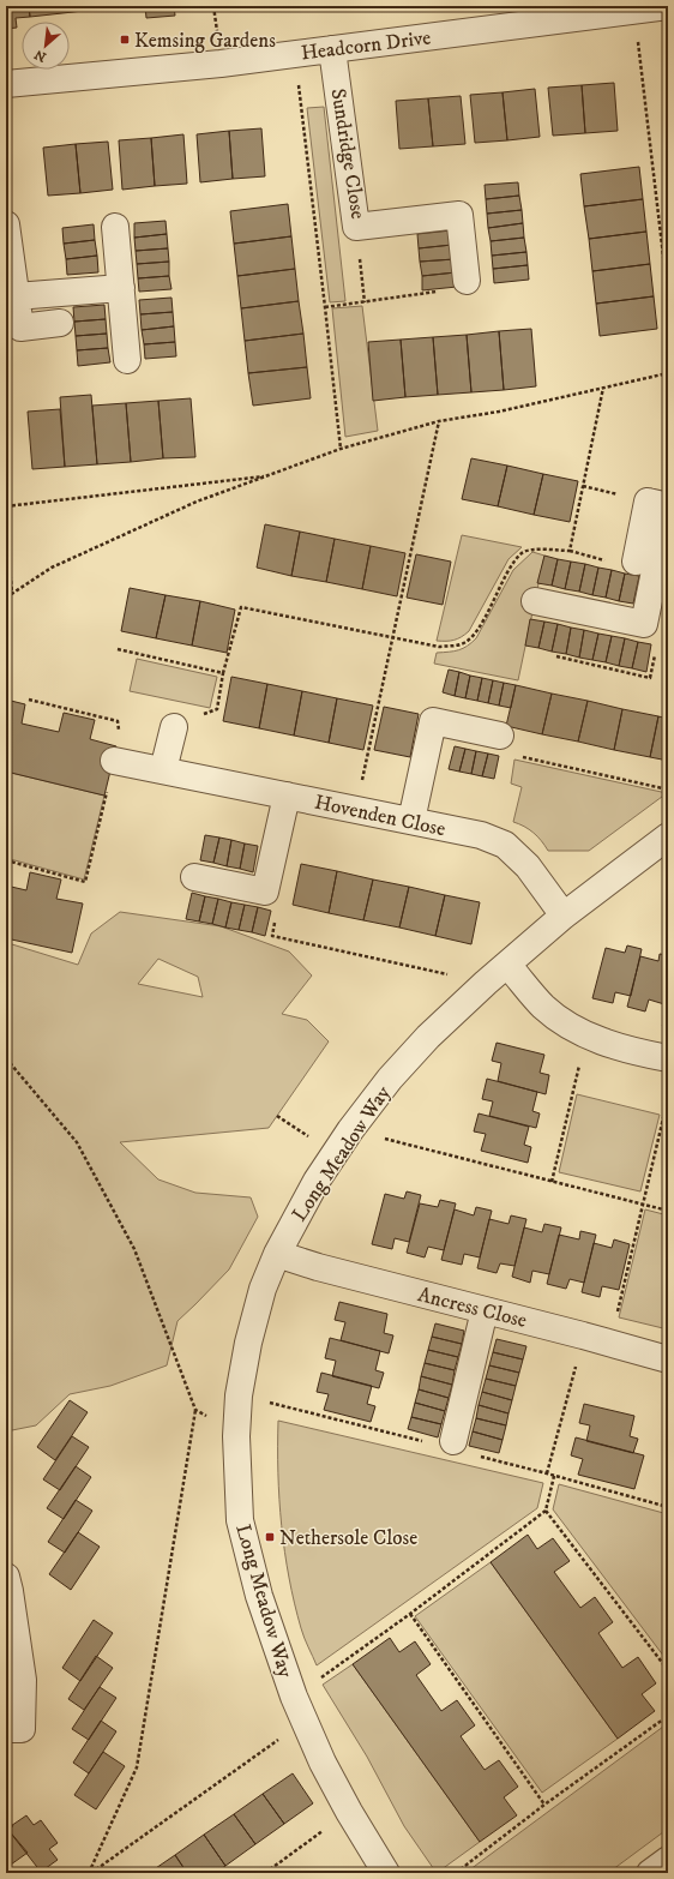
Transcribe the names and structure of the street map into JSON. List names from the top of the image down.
{
  "streets": {
    "street": [
      "Headcorn Drive",
      "Sundridge Close",
      "Hovenden Close",
      "Long Meadow Way",
      "Ancress Close"
    ]
  },
  "crossings": [
    ["Headcorn Drive", "Sundridge Close"],
    ["Hovenden Close", "Long Meadow Way"],
    ["Long Meadow Way", "Ancress Close"]
  ],
  "places": {
    "transit": ["Kemsing Gardens", "Nethersole Close"]
  },
  "north": "bottom left"
}
